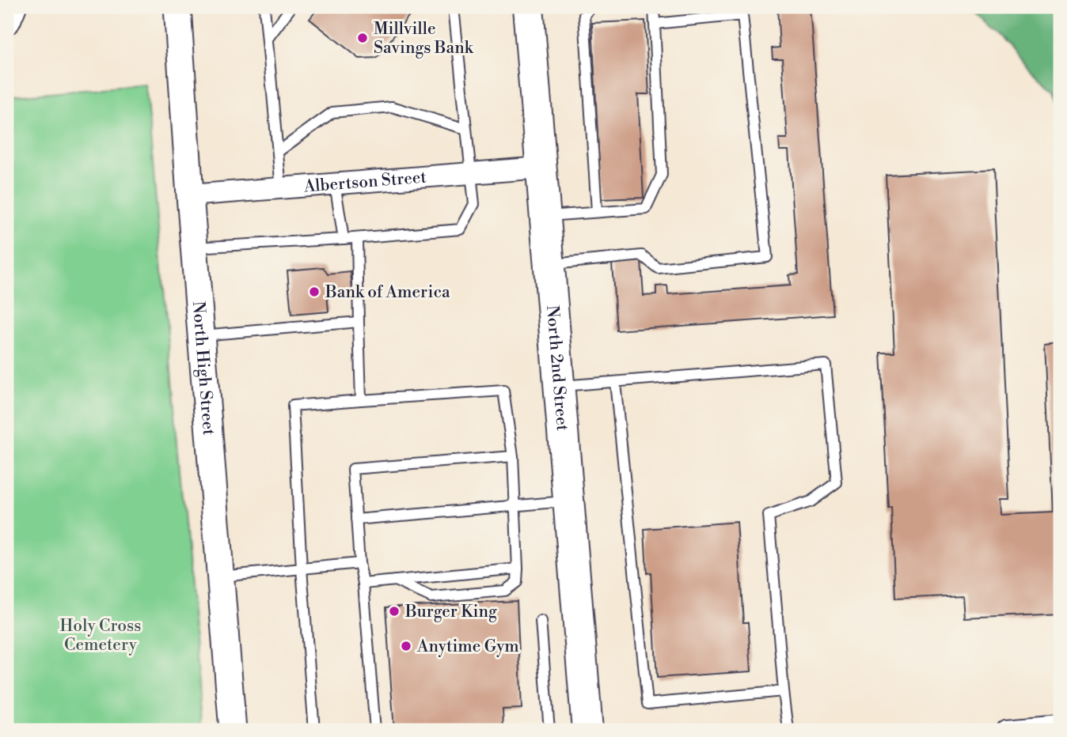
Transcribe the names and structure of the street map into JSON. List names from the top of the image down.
{
  "streets": {
    "main road": ["North 2nd Street"],
    "street": ["Albertson Street", "North High Street"]
  },
  "crossings": [
    ["Albertson Street", "North High Street"],
    ["Albertson Street", "North 2nd Street"]
  ],
  "parks": ["Holy Cross Cemetery"],
  "places": [
    "Millville Savings Bank",
    "Bank of America",
    "Burger King",
    "Anytime Gym"
  ]
}
